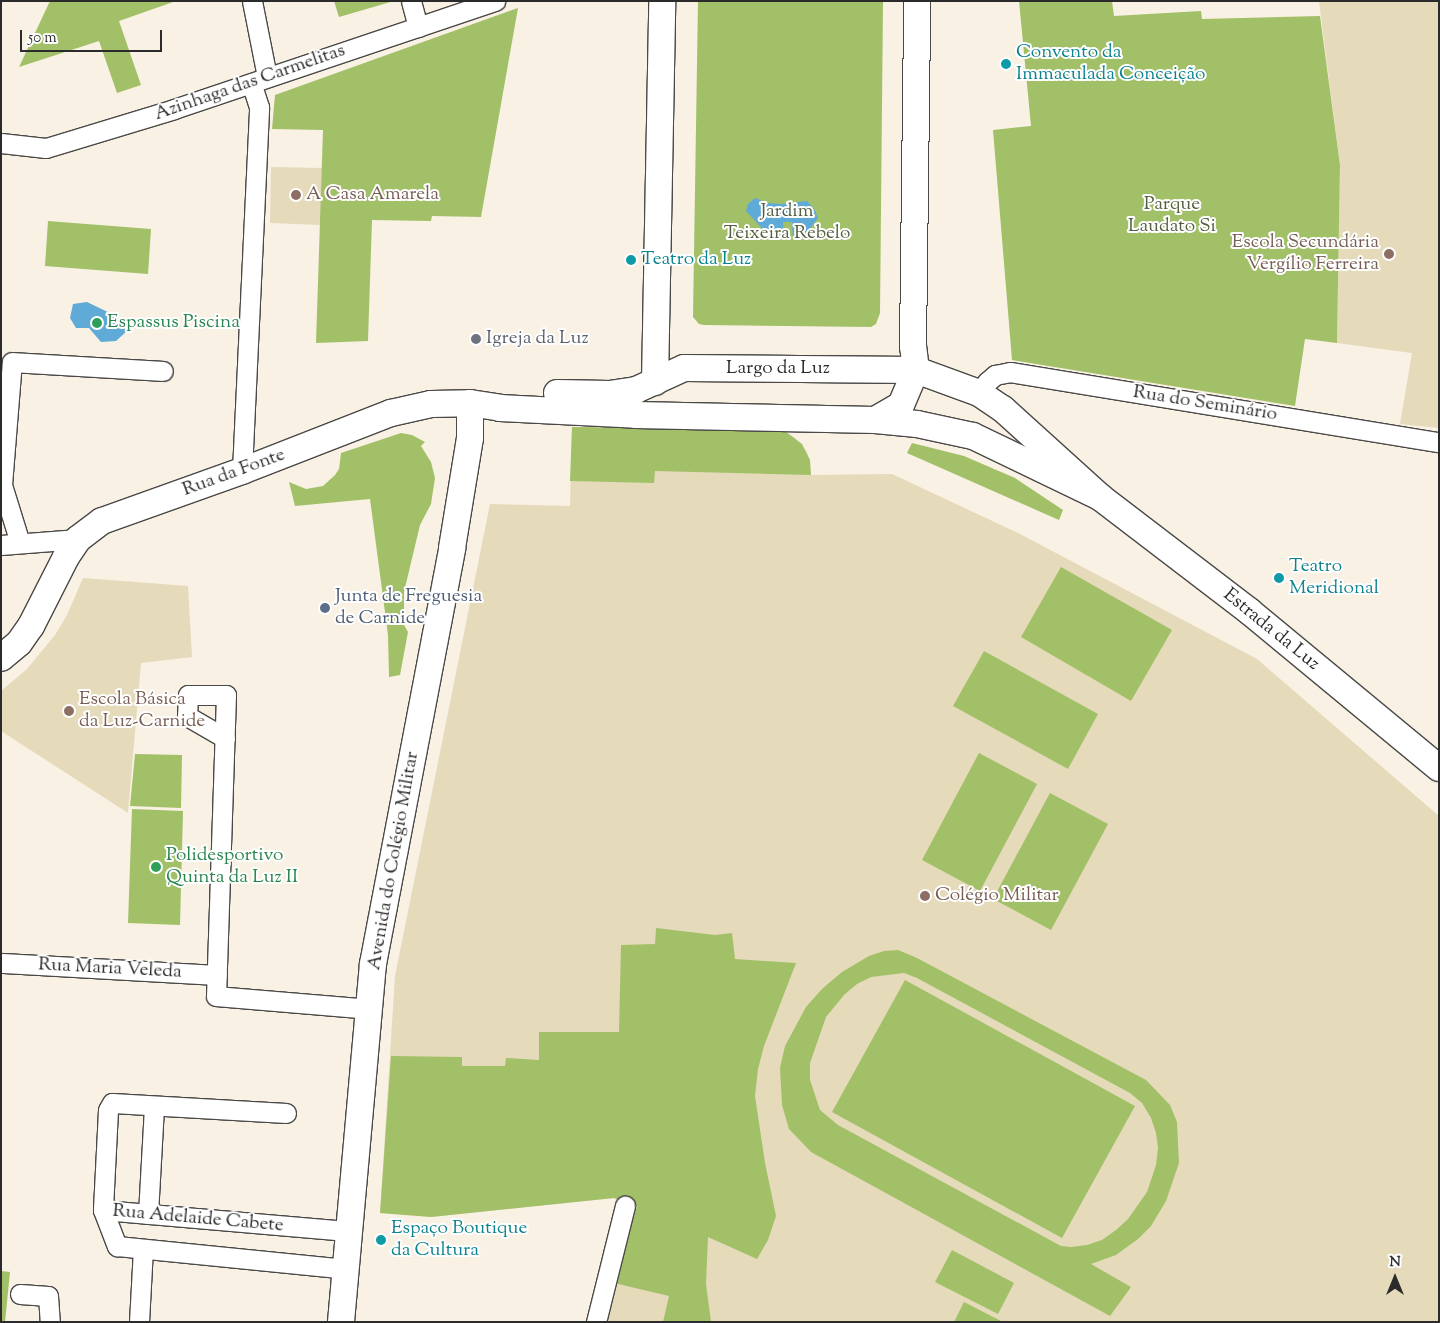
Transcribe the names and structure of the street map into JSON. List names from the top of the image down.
{
  "streets": {
    "main road": [
      "Largo da Luz",
      "Rua da Fonte",
      "Estrada da Luz",
      "Avenida do Colégio Militar"
    ],
    "street": [
      "Azinhaga das Carmelitas",
      "Rua do Seminário",
      "Rua Maria Veleda",
      "Rua Adelaide Cabete"
    ]
  },
  "crossings": [
    ["Largo da Luz", "Rua da Fonte"],
    ["Largo da Luz", "Estrada da Luz"],
    ["Rua do Seminário", "Estrada da Luz"],
    ["Rua da Fonte", "Avenida do Colégio Militar"],
    ["Avenida do Colégio Militar", "Rua Adelaide Cabete"]
  ],
  "parks": ["Parque Laudato Si", "Jardim Teixeira Rebelo"],
  "places": [
    "Convento da Immaculada Conceição",
    "A Casa Amarela",
    "Escola Secundária Vergílio Ferreira",
    "Teatro da Luz",
    "Espassus Piscina",
    "Igreja da Luz",
    "Teatro Meridional",
    "Junta de Freguesia de Carnide",
    "Escola Básica da Luz-Carnide",
    "Polidesportivo Quinta da Luz II",
    "Colégio Militar",
    "Espaço Boutique da Cultura"
  ],
  "scale_bar": "50 m",
  "north": "top"
}
